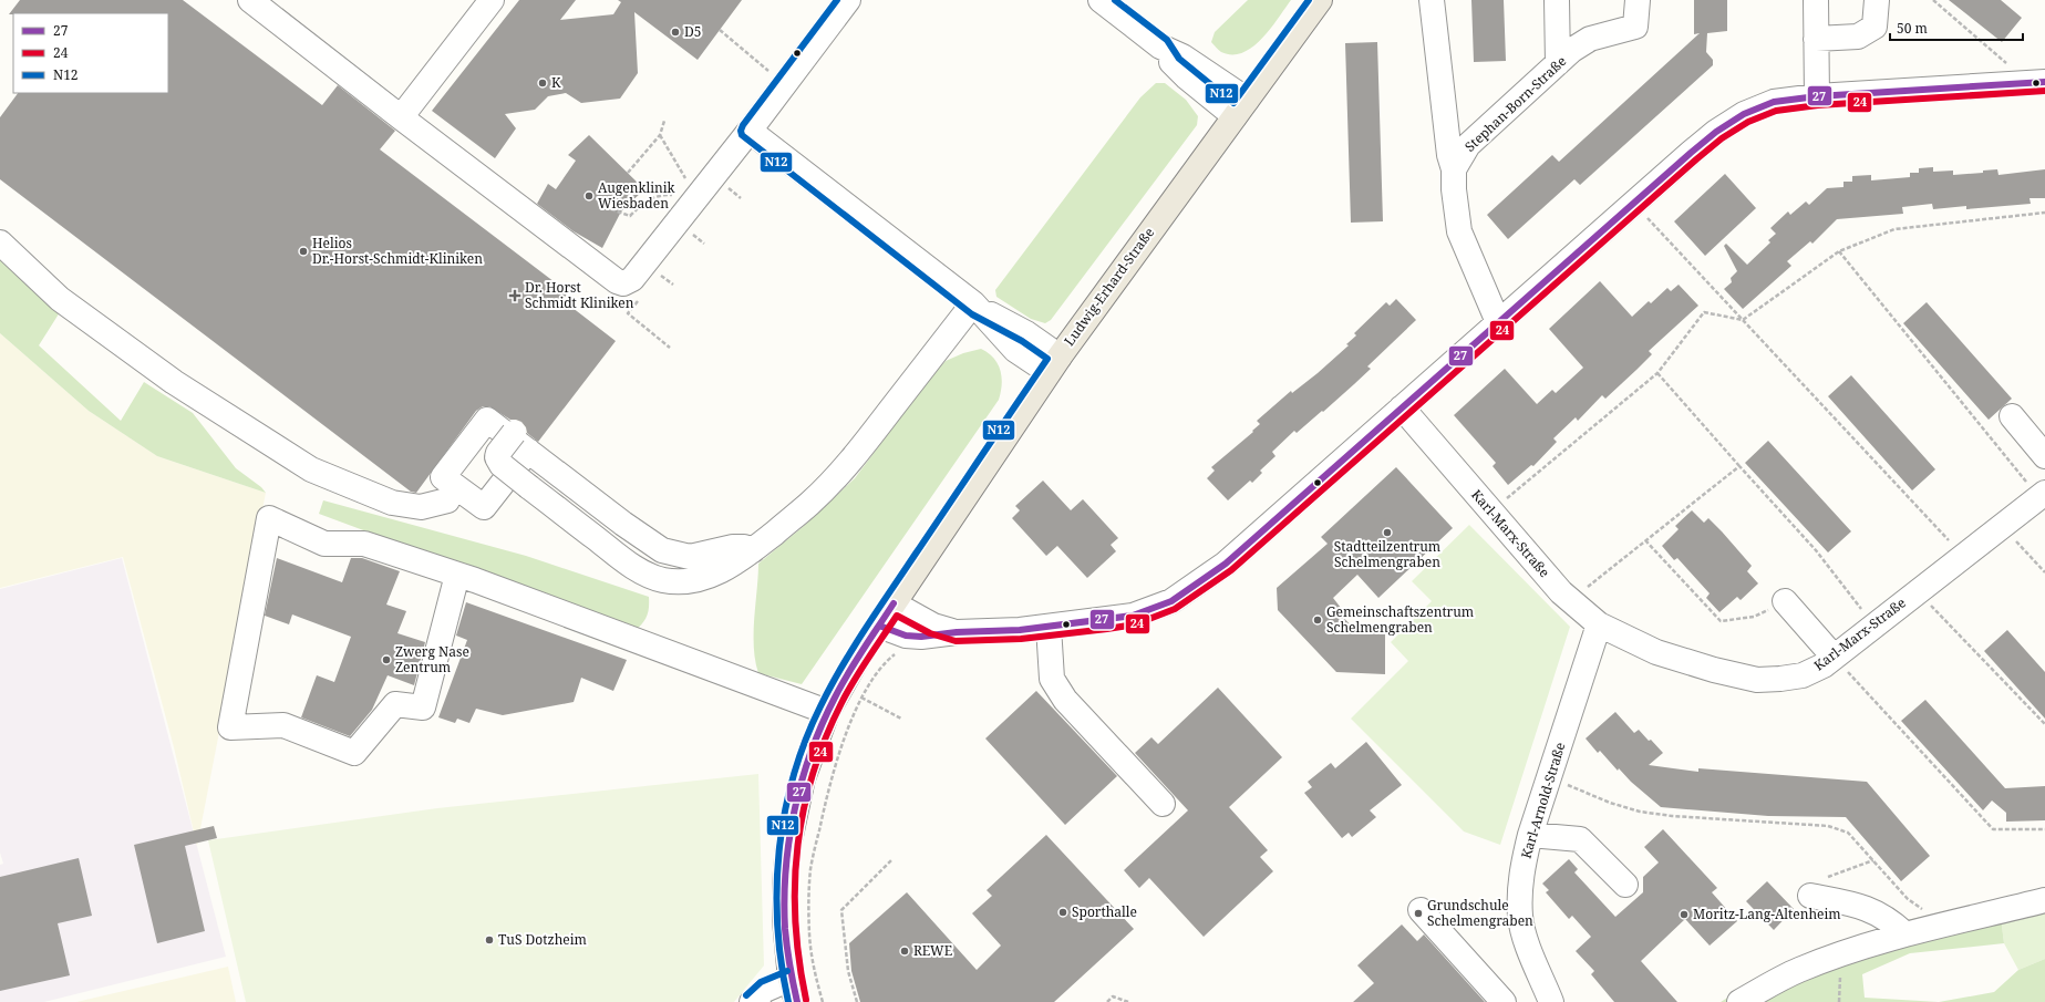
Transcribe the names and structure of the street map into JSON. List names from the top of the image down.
{
  "streets": {
    "main road": ["Ludwig-Erhard-Straße"],
    "street": ["Stephan-Born-Straße", "Karl-Marx-Straße", "Karl-Arnold-Straße"]
  },
  "crossings": [
    ["Karl-Marx-Straße", "Karl-Arnold-Straße"]
  ],
  "places": {
    "other": [
      "D5",
      "K",
      "Augenklinik Wiesbaden",
      "Helios Dr.-Horst-Schmidt-Kliniken",
      "Stadtteilzentrum Schelmengraben",
      "Gemeinschaftszentrum Schelmengraben",
      "Zwerg Nase Zentrum",
      "Sporthalle",
      "Grundschule Schelmengraben",
      "Moritz-Lang-Altenheim",
      "TuS Dotzheim",
      "REWE"
    ],
    "health": ["Dr. Horst Schmidt Kliniken"]
  },
  "lines": ["transit line N12", "transit line 27", "transit line 24"],
  "legend": ["27", "24", "N12"],
  "scale_bar": "50 m"
}
